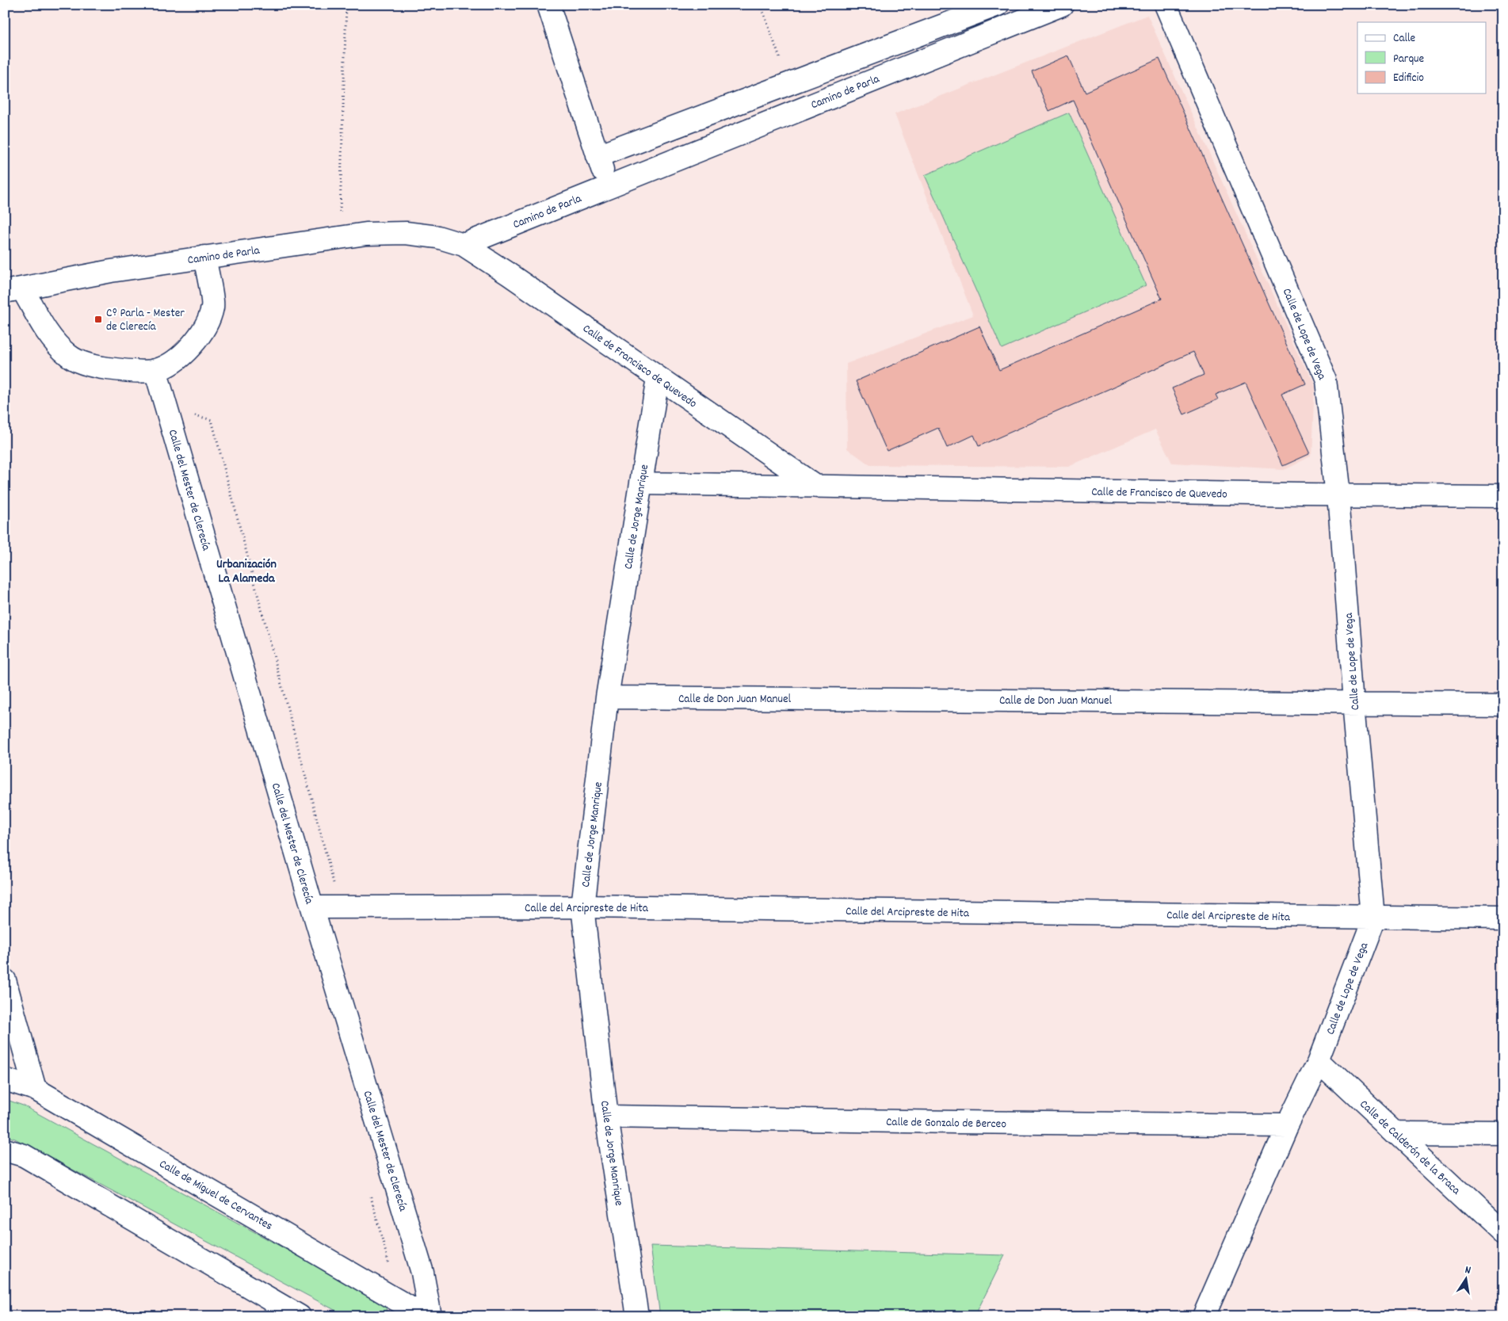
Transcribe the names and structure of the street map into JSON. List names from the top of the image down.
{
  "streets": {
    "street": [
      "Camino de Parla",
      "Calle de Lope de Vega",
      "Calle de Francisco de Quevedo",
      "Calle del Mester de Clerecía",
      "Calle de Jorge Manrique",
      "Calle de Don Juan Manuel",
      "Calle del Arcipreste de Hita",
      "Calle de Gonzalo de Berceo",
      "Calle de Calderón de la Braca",
      "Calle de Miguel de Cervantes"
    ]
  },
  "crossings": [
    ["Camino de Parla", "Calle de Francisco de Quevedo"],
    ["Calle de Lope de Vega", "Calle de Francisco de Quevedo"],
    ["Calle de Lope de Vega", "Calle de Don Juan Manuel"],
    ["Calle de Lope de Vega", "Calle del Arcipreste de Hita"],
    ["Calle de Lope de Vega", "Calle de Gonzalo de Berceo"],
    ["Calle de Lope de Vega", "Calle de Calderón de la Braca"],
    ["Calle de Francisco de Quevedo", "Calle de Jorge Manrique"],
    ["Calle del Mester de Clerecía", "Calle del Arcipreste de Hita"],
    ["Calle de Jorge Manrique", "Calle de Don Juan Manuel"],
    ["Calle de Jorge Manrique", "Calle del Arcipreste de Hita"],
    ["Calle de Jorge Manrique", "Calle de Gonzalo de Berceo"]
  ],
  "districts": ["Urbanización La Alameda"],
  "places": {
    "transit": ["Cº Parla - Mester de Clerecía"]
  },
  "legend": ["Calle", "Parque", "Edificio"],
  "north": "top"
}
